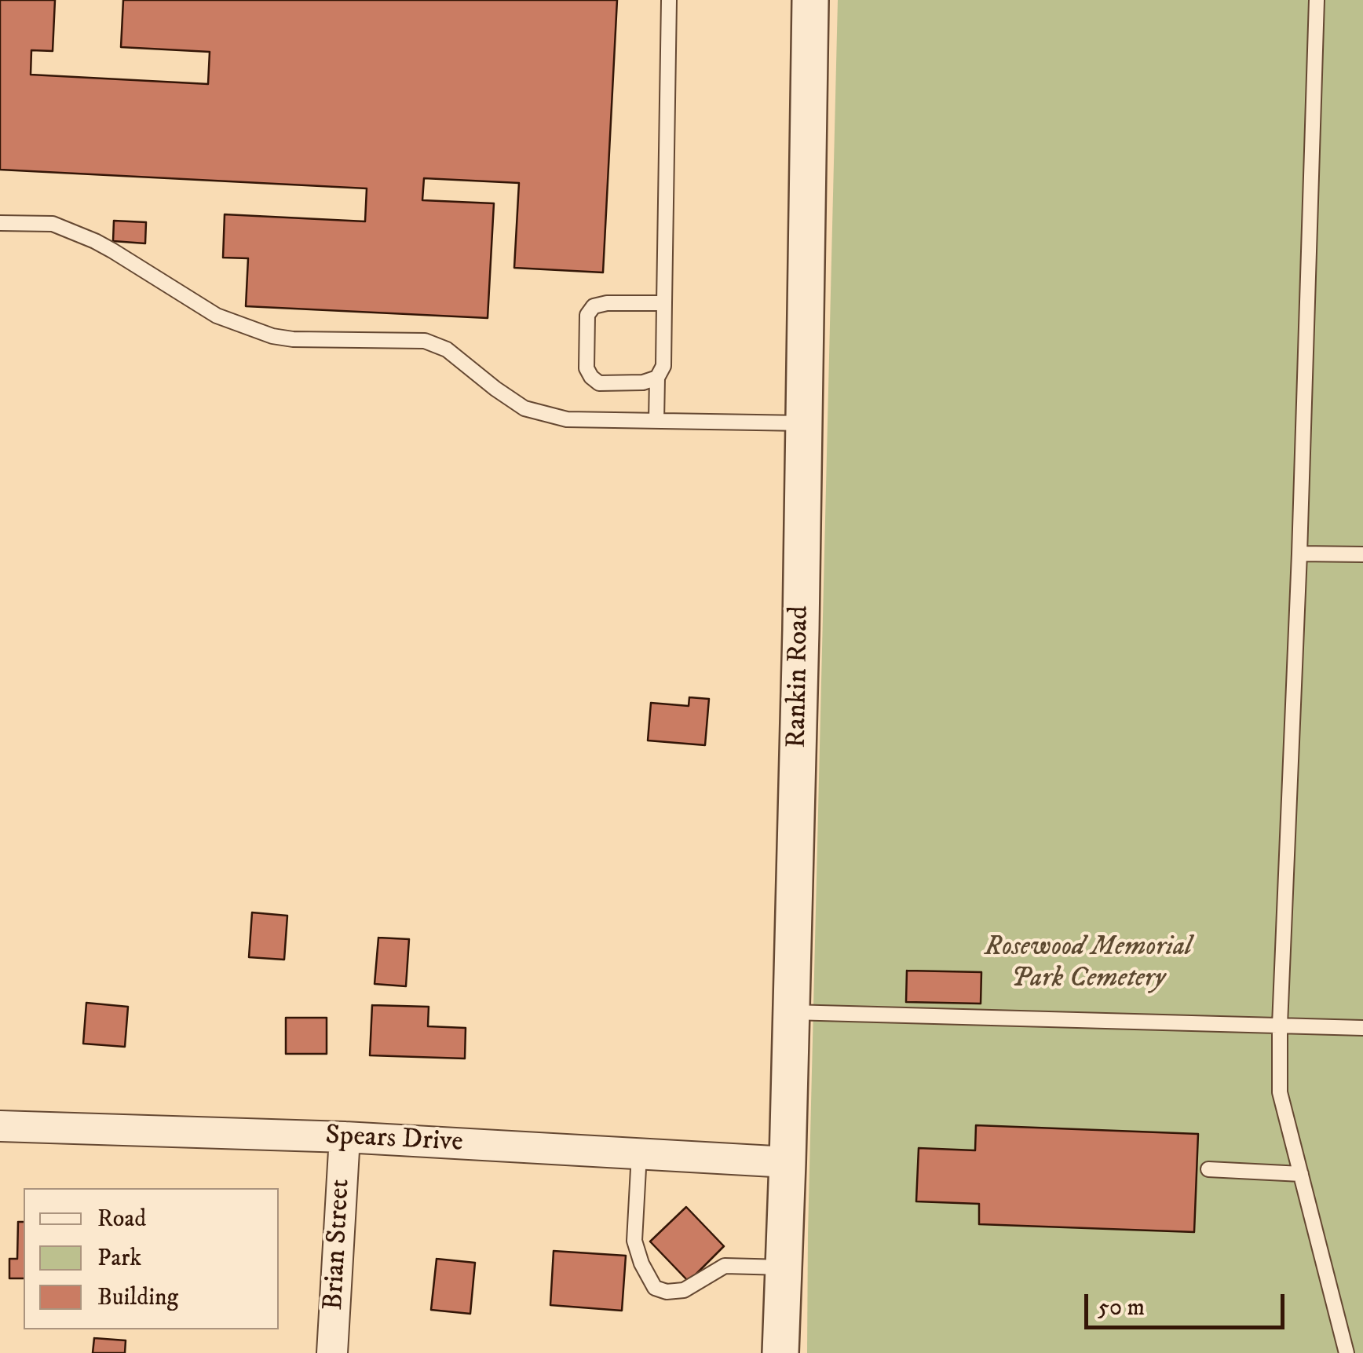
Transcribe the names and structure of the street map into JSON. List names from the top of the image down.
{
  "streets": {
    "street": ["Rankin Road", "Spears Drive", "Brian Street"]
  },
  "crossings": [
    ["Rankin Road", "Spears Drive"],
    ["Spears Drive", "Brian Street"]
  ],
  "parks": ["Rosewood Memorial Park Cemetery"],
  "legend": ["Road", "Park", "Building"],
  "scale_bar": "50 m"
}
